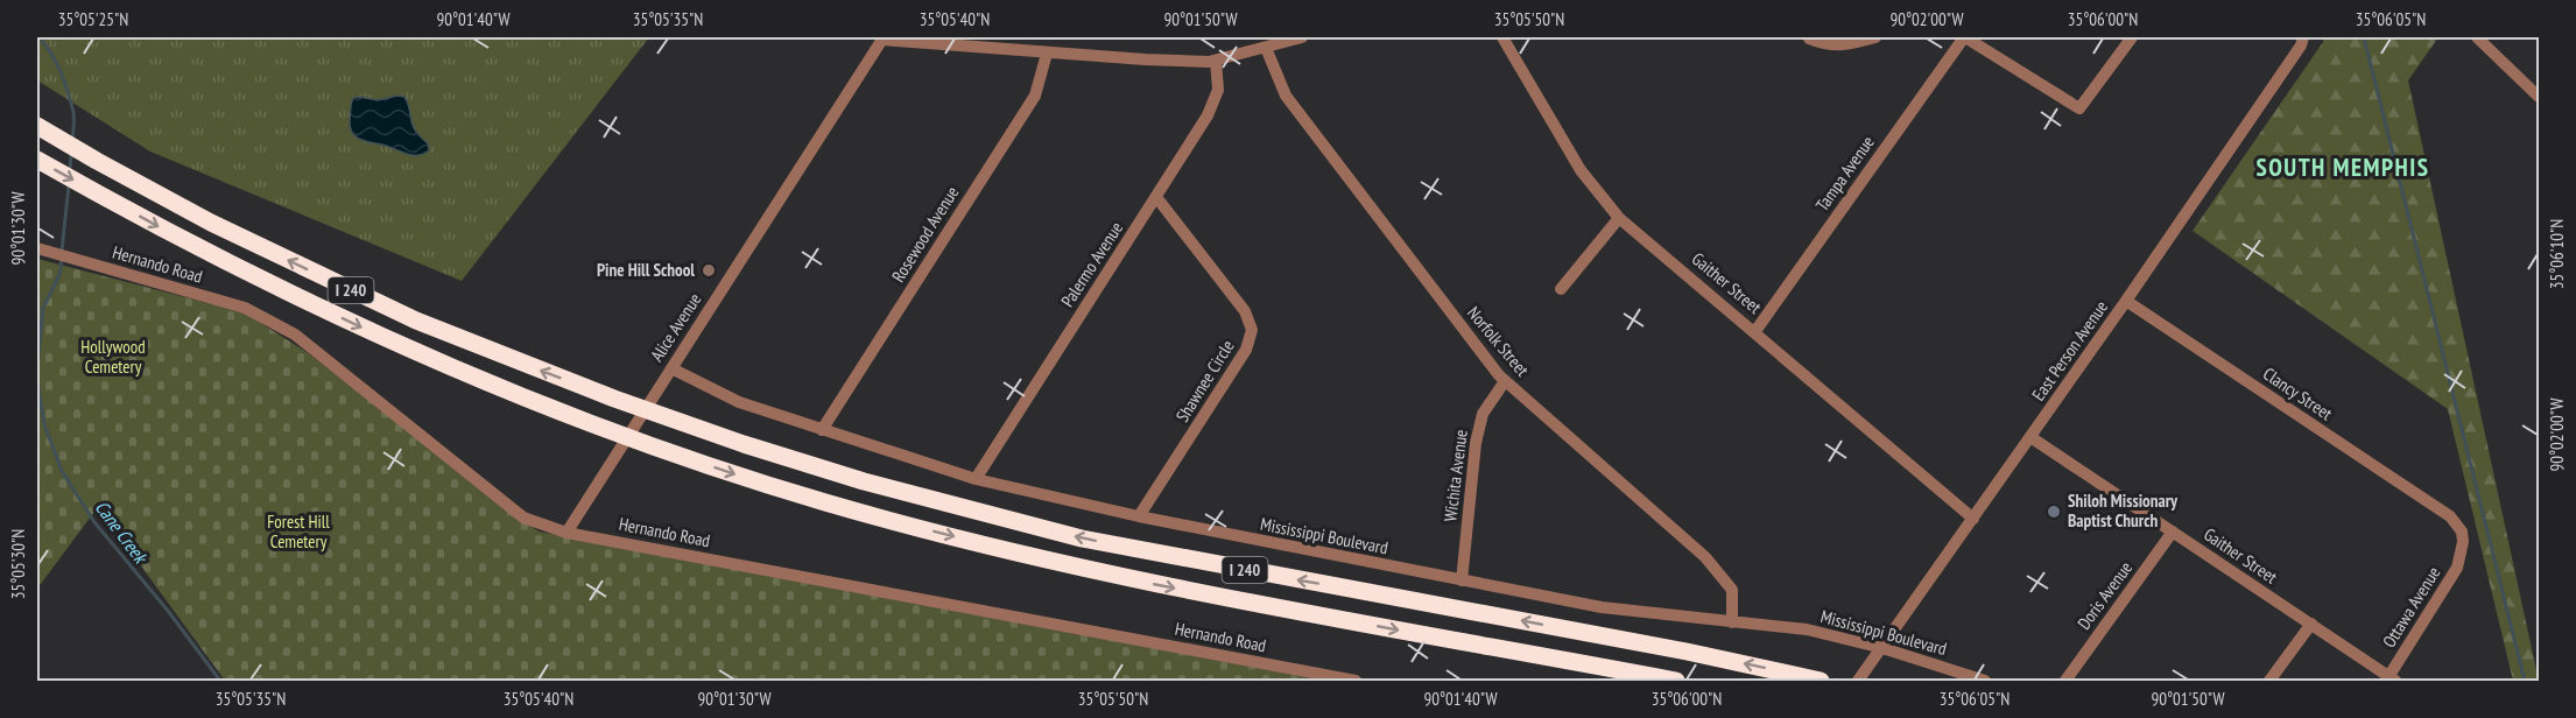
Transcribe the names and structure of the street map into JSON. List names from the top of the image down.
{
  "streets": {
    "highway": ["I 240"],
    "street": [
      "Tampa Avenue",
      "Rosewood Avenue",
      "Hernando Road",
      "Palermo Avenue",
      "Gaither Street",
      "Alice Avenue",
      "Norfolk Street",
      "East Person Avenue",
      "Shawnee Circle",
      "Clancy Street",
      "Wichita Avenue",
      "Mississippi Boulevard",
      "Doris Avenue",
      "Ottawa Avenue"
    ]
  },
  "crossings": [
    ["Tampa Avenue", "Gaither Street"],
    ["Rosewood Avenue", "Mississippi Boulevard"],
    ["Hernando Road", "Alice Avenue"],
    ["Palermo Avenue", "Shawnee Circle"],
    ["Palermo Avenue", "Mississippi Boulevard"],
    ["Gaither Street", "East Person Avenue"],
    ["Gaither Street", "Doris Avenue"],
    ["Gaither Street", "Ottawa Avenue"],
    ["Alice Avenue", "Mississippi Boulevard"],
    ["Norfolk Street", "Wichita Avenue"],
    ["Norfolk Street", "Mississippi Boulevard"],
    ["East Person Avenue", "Clancy Street"],
    ["East Person Avenue", "Mississippi Boulevard"],
    ["Shawnee Circle", "Mississippi Boulevard"],
    ["Clancy Street", "Ottawa Avenue"],
    ["Wichita Avenue", "Mississippi Boulevard"]
  ],
  "districts": ["SOUTH MEMPHIS"],
  "water": ["Cane Creek"],
  "parks": ["Hollywood Cemetery", "Forest Hill Cemetery"],
  "places": ["Pine Hill School", "Shiloh Missionary Baptist Church"],
  "coordinates": [
    "35°05'25\"N",
    "90°01'40\"W",
    "35°05'35\"N",
    "35°05'40\"N",
    "90°01'50\"W",
    "35°05'50\"N",
    "90°02'00\"W",
    "35°06'00\"N",
    "35°06'05\"N",
    "90°01'30\"W",
    "35°06'10\"N",
    "35°05'30\"N"
  ]
}
